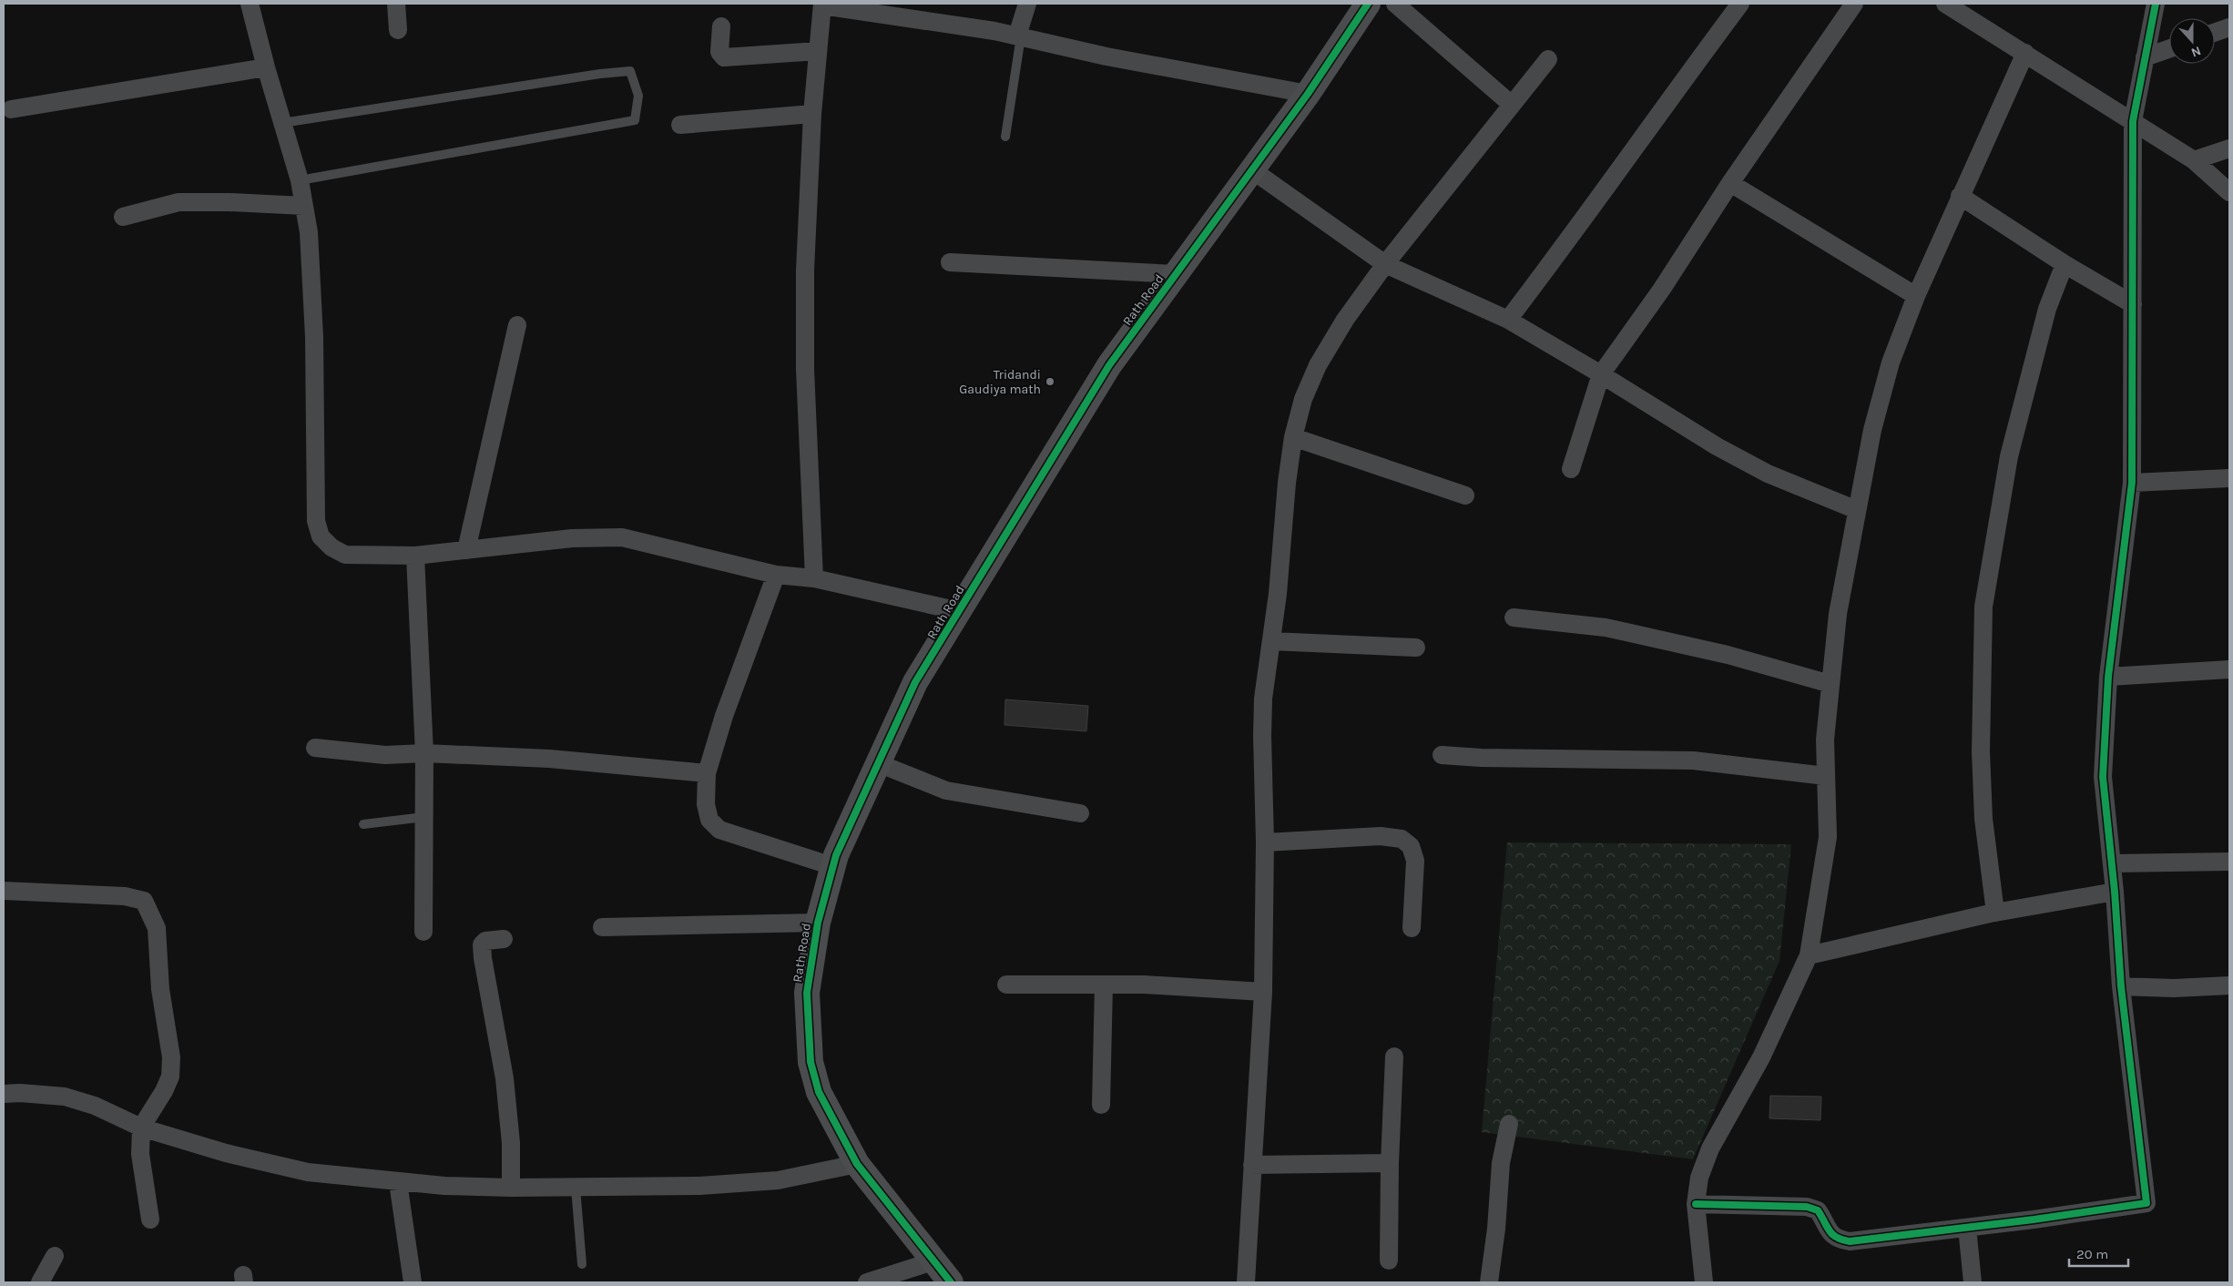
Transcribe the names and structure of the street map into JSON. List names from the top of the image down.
{
  "streets": {
    "street": ["Rath Road"]
  },
  "places": ["Tridandi Gaudiya math"],
  "scale_bar": "20 m",
  "north": "bottom"
}
